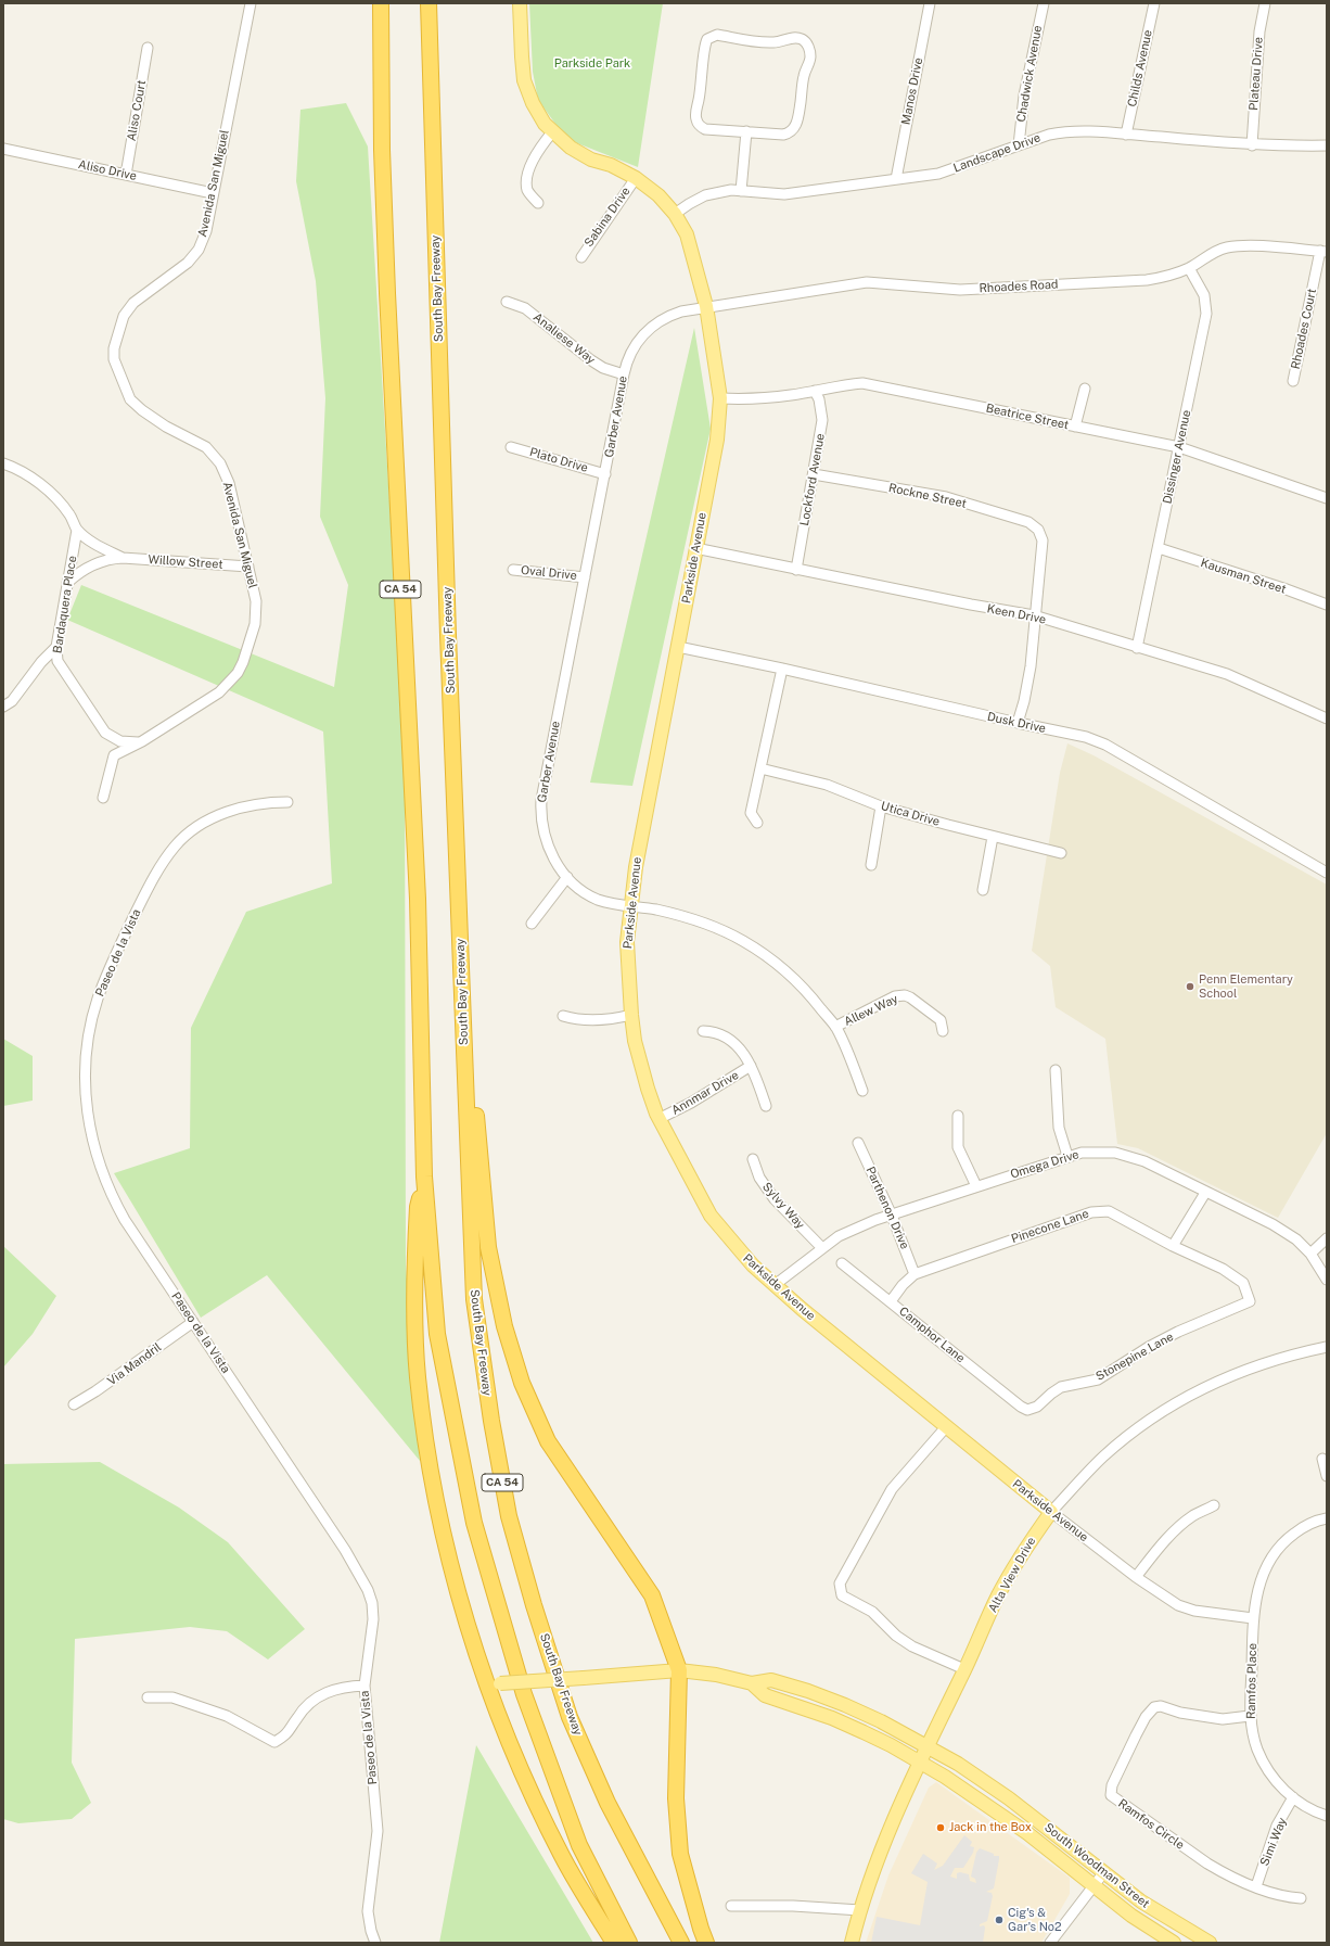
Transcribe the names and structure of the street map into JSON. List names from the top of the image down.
{
  "streets": {
    "highway": ["South Bay Freeway", "CA 54"],
    "main road": ["Parkside Avenue", "Alta View Drive", "South Woodman Street"],
    "street": [
      "Childs Avenue",
      "Chadwick Avenue",
      "Plateau Drive",
      "Manos Drive",
      "Aliso Court",
      "Landscape Drive",
      "Aliso Drive",
      "Avenida San Miguel",
      "Sabina Drive",
      "Rhoades Road",
      "Rhoades Court",
      "Analiese Way",
      "Garber Avenue",
      "Beatrice Street",
      "Dissinger Avenue",
      "Plato Drive",
      "Lockford Avenue",
      "Rockne Street",
      "Willow Street",
      "Oval Drive",
      "Kausman Street",
      "Bardaquera Place",
      "Keen Drive",
      "Dusk Drive",
      "Utica Drive",
      "Paseo de la Vista",
      "Allew Way",
      "Annmar Drive",
      "Omega Drive",
      "Sylvy Way",
      "Parthenon Drive",
      "Pinecone Lane",
      "Camphor Lane",
      "Stonepine Lane",
      "Via Mandril",
      "Ramfos Place",
      "Ramfos Circle",
      "Simi Way"
    ]
  },
  "crossings": [
    ["Childs Avenue", "Landscape Drive"],
    ["Chadwick Avenue", "Landscape Drive"],
    ["Plateau Drive", "Landscape Drive"],
    ["Manos Drive", "Landscape Drive"],
    ["Aliso Court", "Aliso Drive"],
    ["Landscape Drive", "Parkside Avenue"],
    ["Aliso Drive", "Avenida San Miguel"],
    ["Avenida San Miguel", "Willow Street"],
    ["Avenida San Miguel", "Bardaquera Place"],
    ["Sabina Drive", "Parkside Avenue"],
    ["Rhoades Road", "Rhoades Court"],
    ["Rhoades Road", "Garber Avenue"],
    ["Rhoades Road", "Dissinger Avenue"],
    ["Rhoades Road", "Parkside Avenue"],
    ["Analiese Way", "Garber Avenue"],
    ["Garber Avenue", "Plato Drive"],
    ["Garber Avenue", "Parkside Avenue"],
    ["Garber Avenue", "Oval Drive"],
    ["Garber Avenue", "Allew Way"],
    ["Beatrice Street", "Dissinger Avenue"],
    ["Beatrice Street", "Lockford Avenue"],
    ["Beatrice Street", "Parkside Avenue"],
    ["Dissinger Avenue", "Kausman Street"],
    ["Dissinger Avenue", "Keen Drive"],
    ["Lockford Avenue", "Rockne Street"],
    ["Lockford Avenue", "Keen Drive"],
    ["Rockne Street", "Keen Drive"],
    ["Parkside Avenue", "Keen Drive"],
    ["Parkside Avenue", "Dusk Drive"],
    ["Parkside Avenue", "Annmar Drive"],
    ["Parkside Avenue", "Omega Drive"],
    ["Parkside Avenue", "Alta View Drive"],
    ["Parkside Avenue", "Ramfos Place"],
    ["Willow Street", "Bardaquera Place"],
    ["Paseo de la Vista", "Via Mandril"],
    ["Omega Drive", "Sylvy Way"],
    ["Omega Drive", "Parthenon Drive"],
    ["Parthenon Drive", "Pinecone Lane"],
    ["Pinecone Lane", "Camphor Lane"],
    ["Pinecone Lane", "Stonepine Lane"],
    ["Camphor Lane", "Stonepine Lane"],
    ["Alta View Drive", "South Woodman Street"],
    ["Ramfos Place", "Ramfos Circle"],
    ["Ramfos Place", "Simi Way"],
    ["Ramfos Circle", "Simi Way"]
  ],
  "parks": ["Parkside Park"],
  "places": ["Penn Elementary School", "Jack in the Box", "Cig's & Gar's No2"]
}
